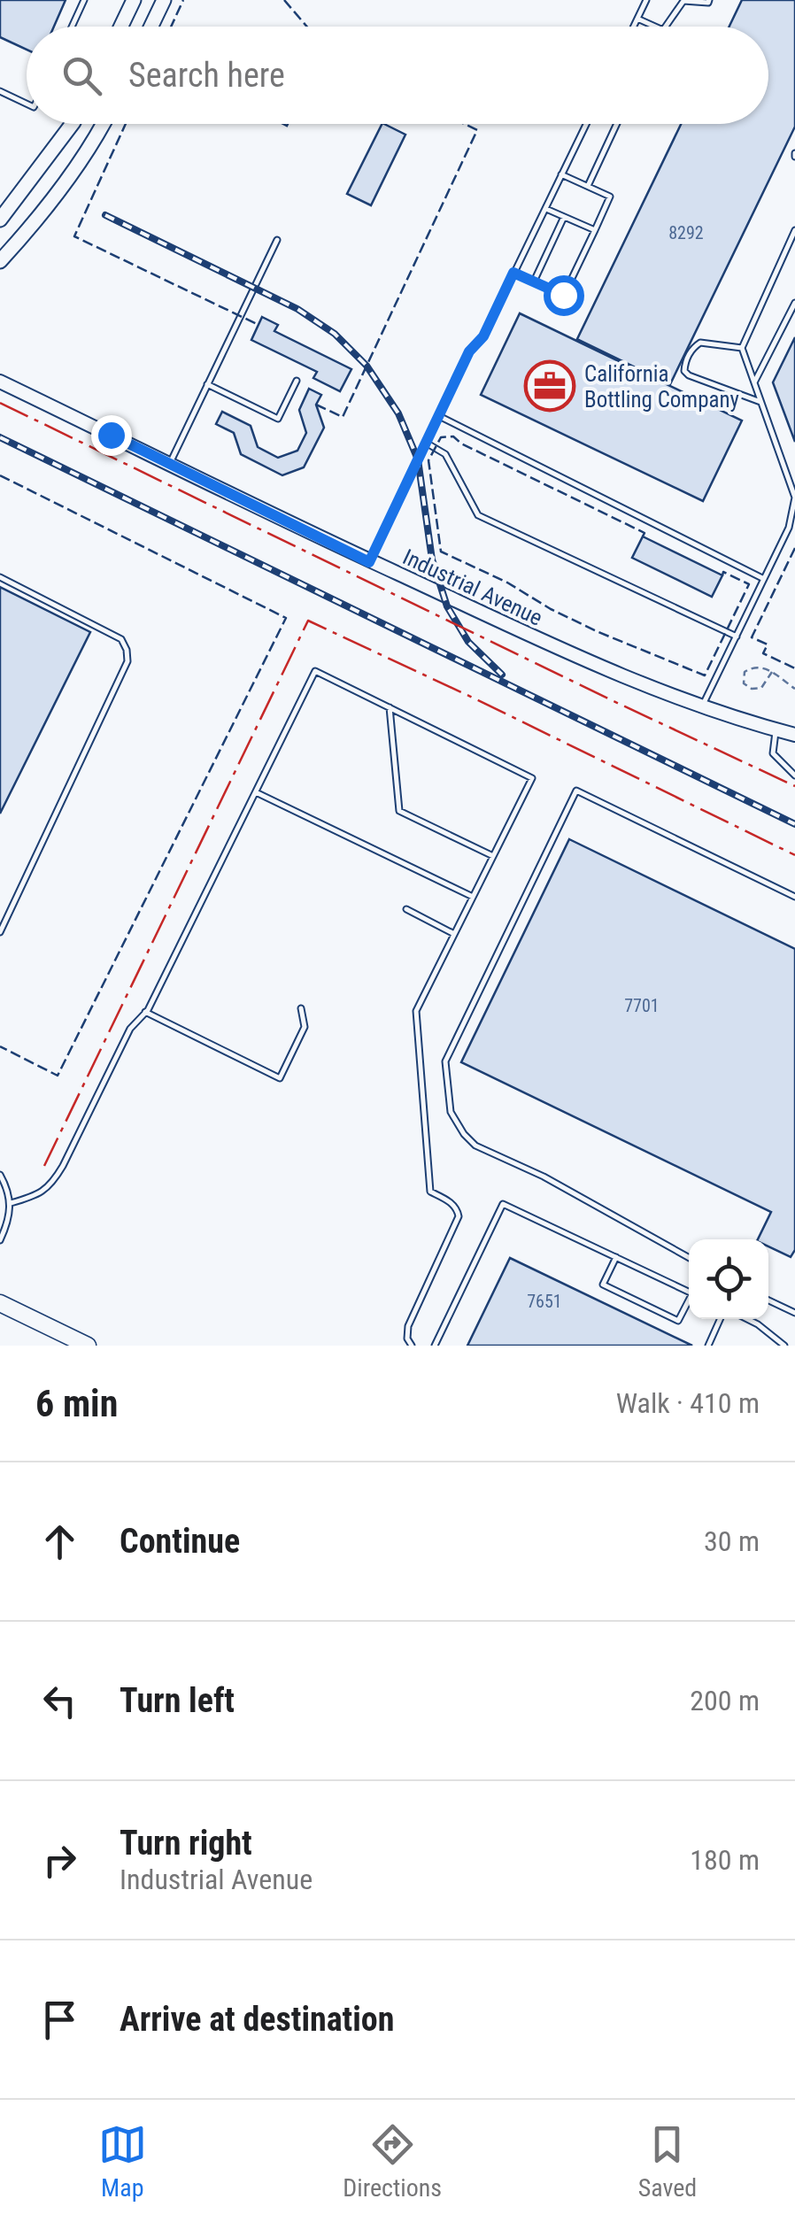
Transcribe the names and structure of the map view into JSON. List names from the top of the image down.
{
  "streets": {
    "street": ["Industrial Avenue"]
  },
  "places": {
    "office": ["California Bottling Company"]
  },
  "house_numbers": ["8292", "7701", "7651"],
  "page": {
    "search": "Search here",
    "heading": ["6 min", "Walk · 410 m"],
    "list": [
      ["Continue", "30 m"],
      ["Turn left", "200 m"],
      ["Turn right", "Industrial Avenue", "180 m"],
      "Arrive at destination"
    ],
    "nav": ["Map", "Directions", "Saved"]
  }
}
